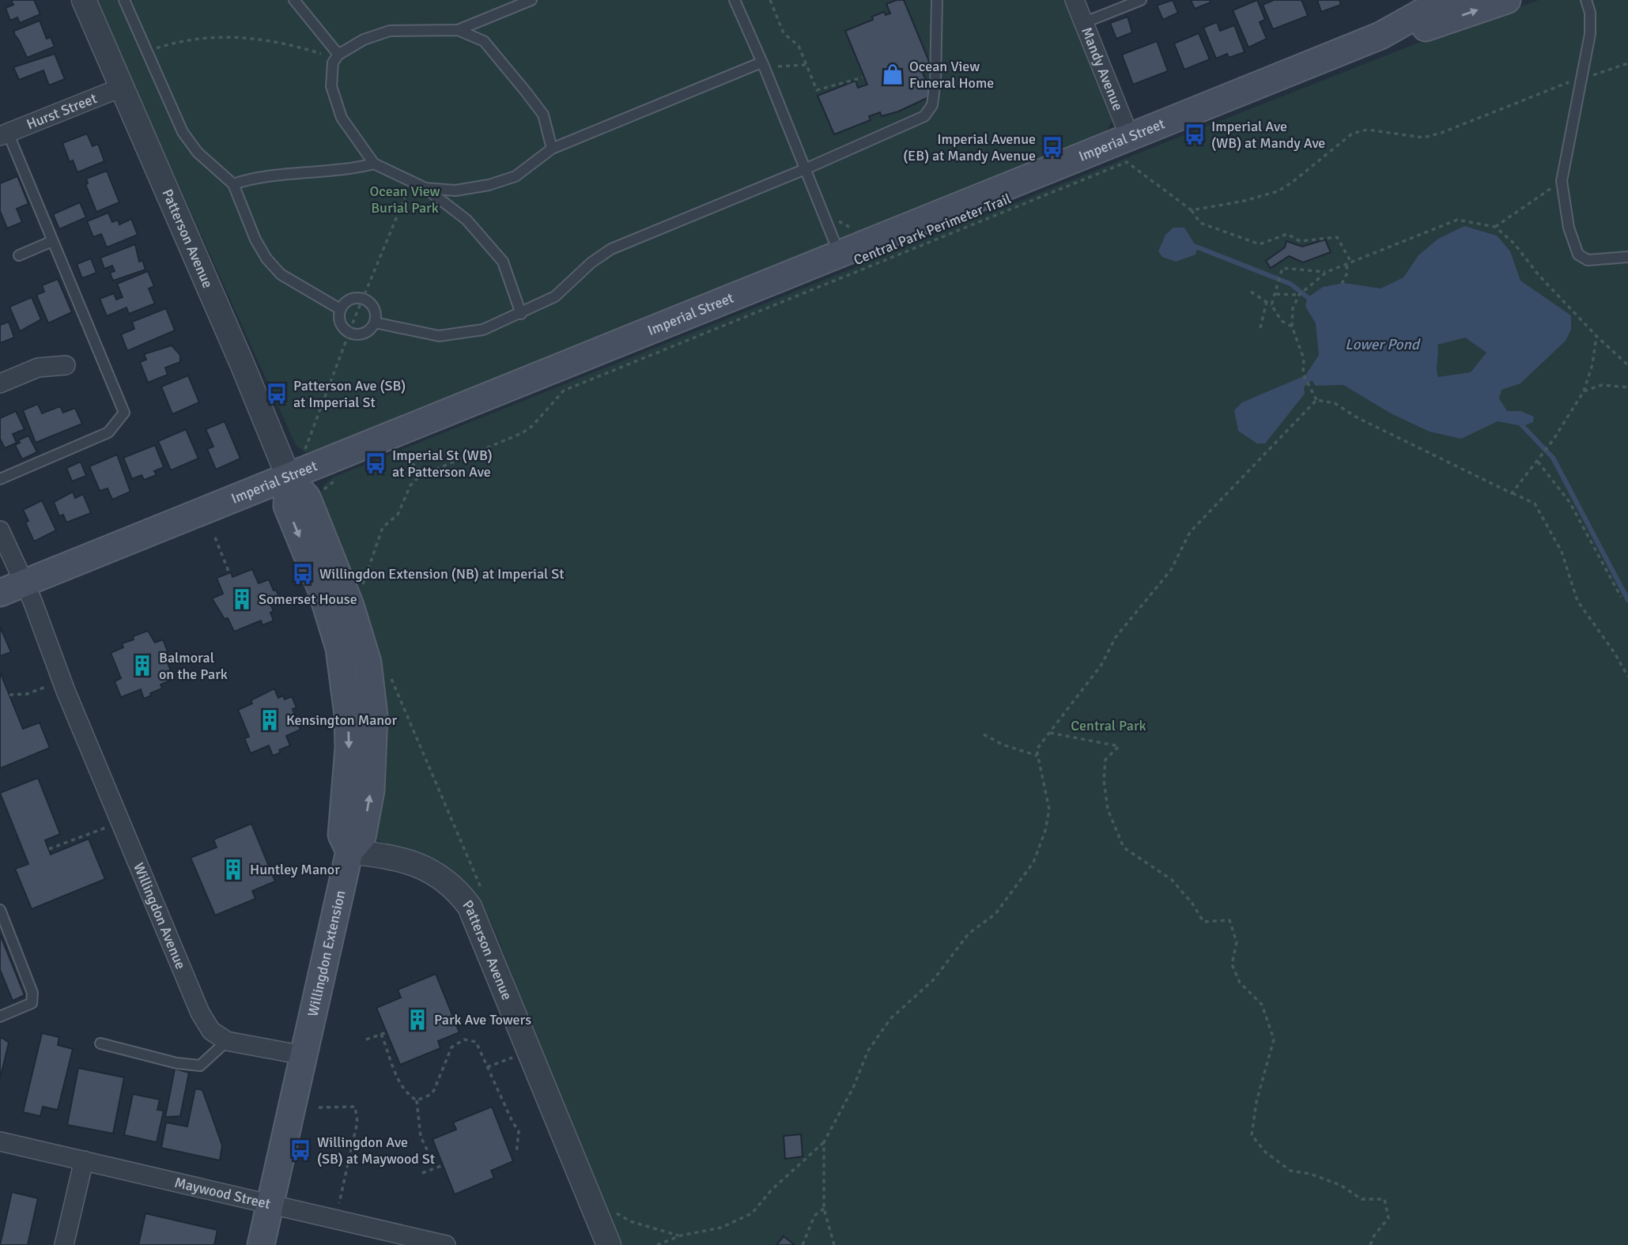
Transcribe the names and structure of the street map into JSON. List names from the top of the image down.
{
  "streets": {
    "main road": ["Imperial Street", "Willingdon Extension"],
    "street": [
      "Mandy Avenue",
      "Hurst Street",
      "Patterson Avenue",
      "Willingdon Avenue",
      "Maywood Street"
    ],
    "path": ["Central Park Perimeter Trail"]
  },
  "crossings": [
    ["Mandy Avenue", "Imperial Street"],
    ["Hurst Street", "Patterson Avenue"],
    ["Imperial Street", "Patterson Avenue"],
    ["Imperial Street", "Willingdon Avenue"],
    ["Imperial Street", "Willingdon Extension"],
    ["Patterson Avenue", "Willingdon Extension"]
  ],
  "water": ["Lower Pond"],
  "parks": ["Ocean View Burial Park", "Central Park"],
  "places": {
    "shop": ["Ocean View Funeral Home"],
    "bus stop": [
      "Imperial Ave (WB) at Mandy Ave",
      "Imperial Avenue (EB) at Mandy Avenue",
      "Patterson Ave (SB) at Imperial St",
      "Imperial St (WB) at Patterson Ave",
      "Willingdon Extension (NB) at Imperial St",
      "Willingdon Ave (SB) at Maywood St"
    ],
    "building": [
      "Somerset House",
      "Balmoral on the Park",
      "Kensington Manor",
      "Huntley Manor",
      "Park Ave Towers"
    ]
  }
}
